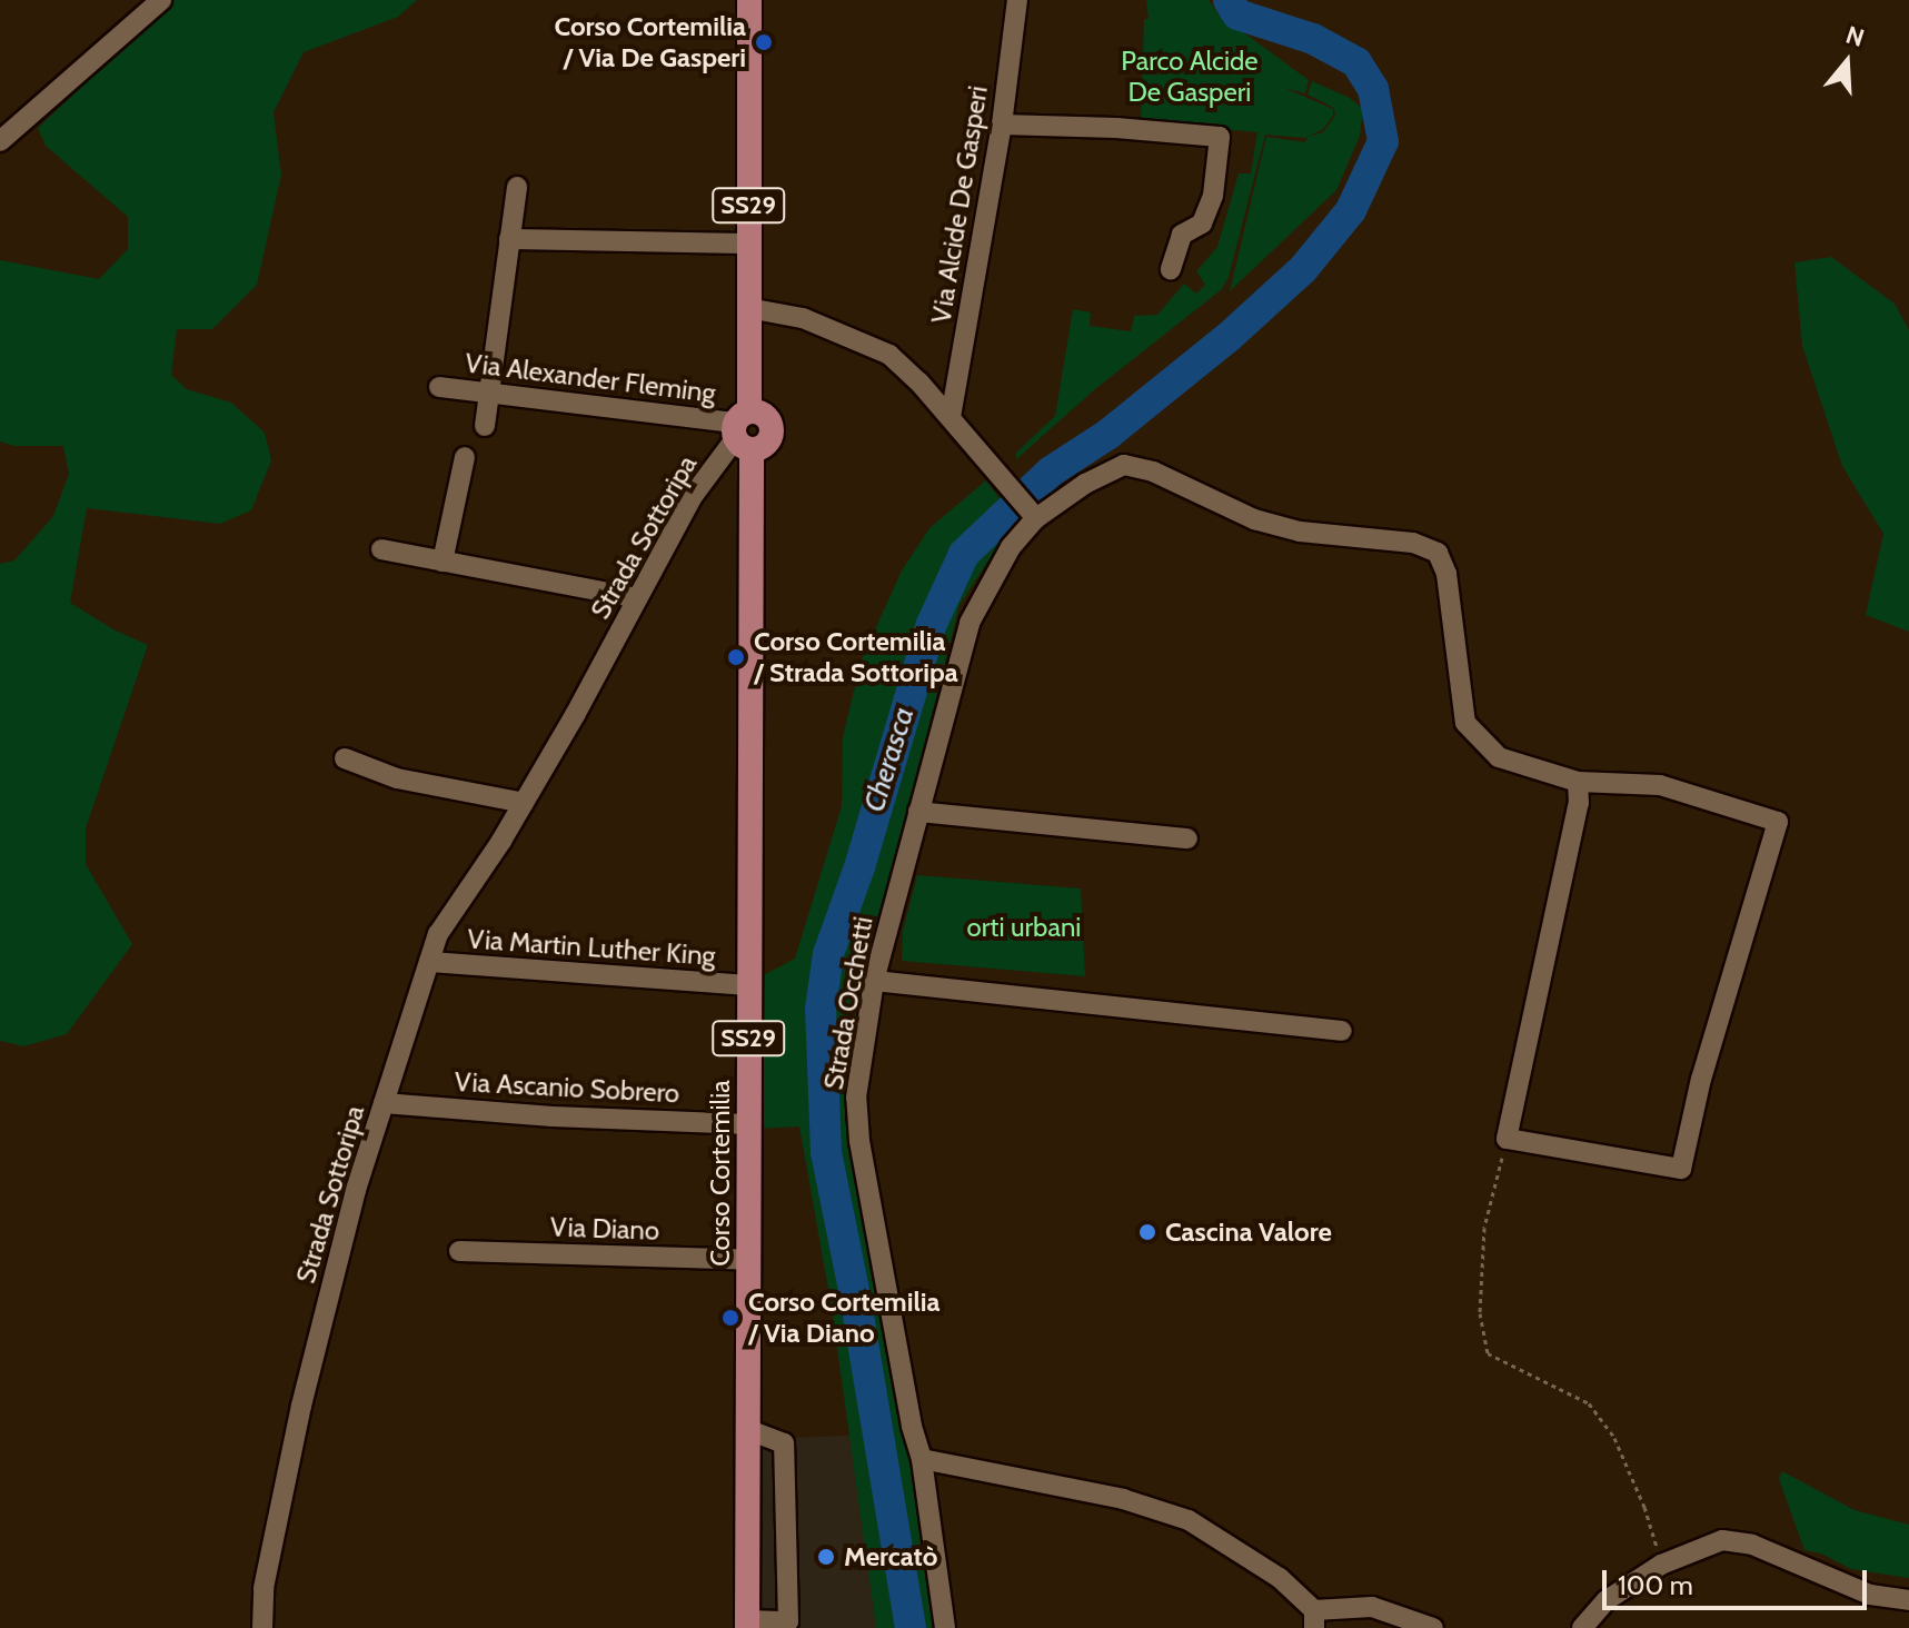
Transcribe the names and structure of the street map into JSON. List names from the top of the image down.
{
  "streets": {
    "main road": ["SS29", "Corso Cortemilia"],
    "street": [
      "Via Alcide De Gasperi",
      "Via Alexander Fleming",
      "Strada Sottoripa",
      "Via Martin Luther King",
      "Strada Occhetti",
      "Via Ascanio Sobrero",
      "Via Diano"
    ]
  },
  "crossings": [
    ["Via Alexander Fleming", "Strada Sottoripa"],
    ["Via Alexander Fleming", "Corso Cortemilia"],
    ["Strada Sottoripa", "Via Martin Luther King"],
    ["Strada Sottoripa", "Via Ascanio Sobrero"],
    ["Strada Sottoripa", "Corso Cortemilia"],
    ["Via Martin Luther King", "Corso Cortemilia"],
    ["Via Ascanio Sobrero", "Corso Cortemilia"],
    ["Corso Cortemilia", "Via Diano"]
  ],
  "water": ["Cherasca"],
  "parks": ["Parco Alcide De Gasperi", "orti urbani"],
  "places": [
    "Corso Cortemilia / Via De Gasperi",
    "Corso Cortemilia / Strada Sottoripa",
    "Cascina Valore",
    "Corso Cortemilia / Via Diano",
    "Mercatò"
  ],
  "scale_bar": "100 m",
  "north": "top"
}
